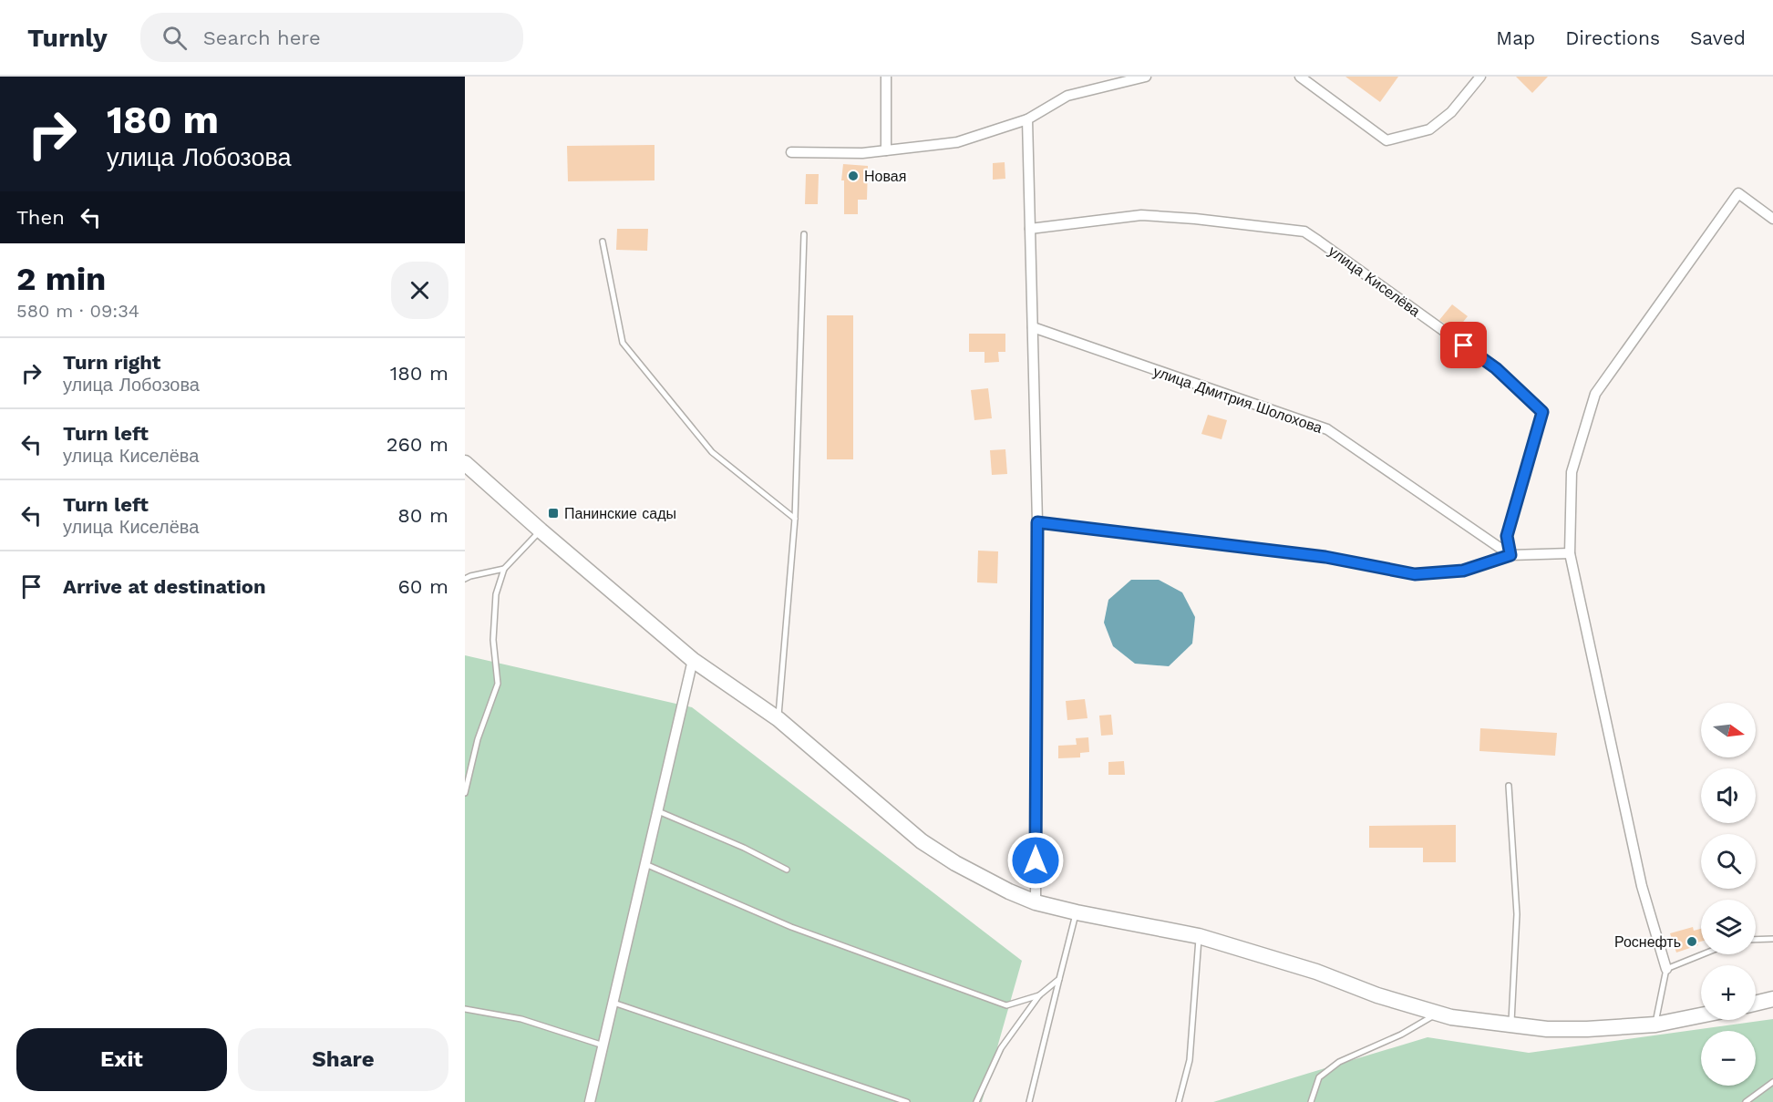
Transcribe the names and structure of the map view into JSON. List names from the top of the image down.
{
  "streets": {
    "street": ["улица Киселёва", "улица Дмитрия Шолохова"]
  },
  "crossings": [
    ["улица Киселёва", "улица Дмитрия Шолохова"]
  ],
  "places": {
    "other": ["Новая", "Роснефть"],
    "transit": ["Панинские сады"]
  },
  "north": "right",
  "page": {
    "header": "Turnly",
    "search": "Search here",
    "nav": ["Map", "Directions", "Saved"],
    "turn": ["180 m", "улица Лобозова"],
    "then": "Then",
    "heading": ["2 min", "580 m · 09:34"],
    "list": [
      {
        "name": "Turn right",
        "note": "улица Лобозова",
        "value": "180 m"
      },
      {
        "name": "Turn left",
        "note": "улица Киселёва",
        "value": "260 m"
      },
      {
        "name": "Turn left",
        "note": "улица Киселёва",
        "value": "80 m"
      },
      {
        "name": "Arrive at destination",
        "value": "60 m"
      }
    ],
    "map_buttons": ["+", "−"],
    "buttons": ["Exit", "Share"]
  }
}
